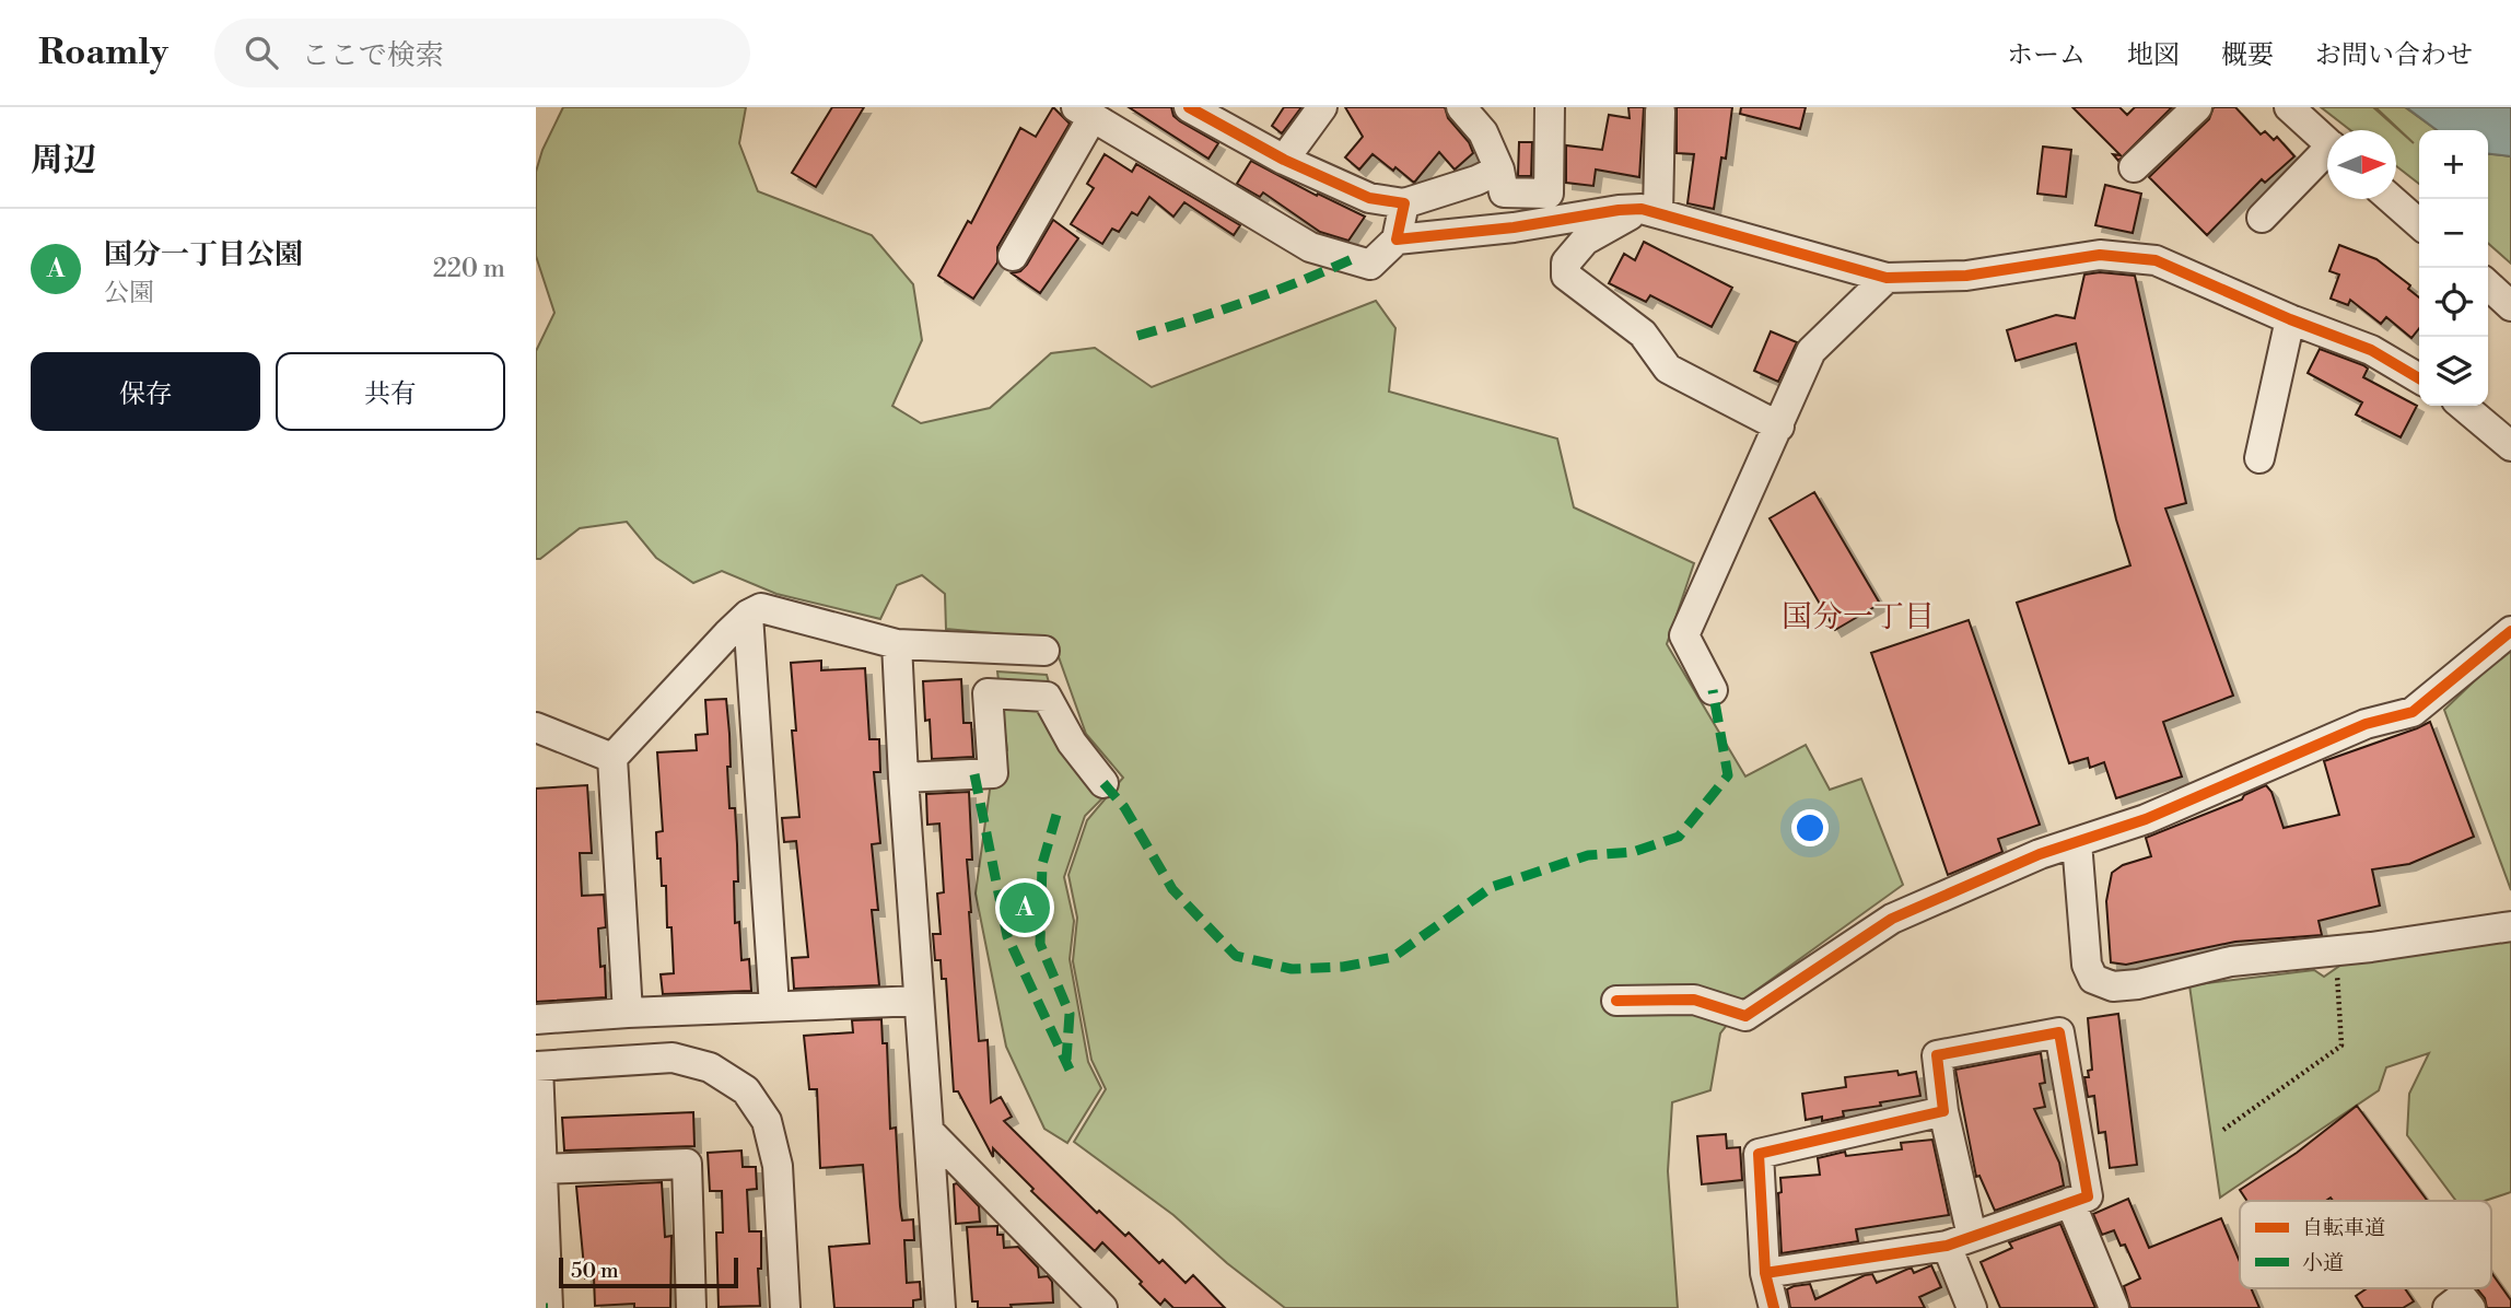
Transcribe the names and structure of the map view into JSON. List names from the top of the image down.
{
  "districts": ["国分一丁目"],
  "legend": ["自転車道", "小道"],
  "scale_bar": "50 m",
  "north": "right",
  "page": {
    "header": "Roamly",
    "search": "ここで検索",
    "nav": [
      "ホーム",
      "地図",
      "概要",
      "お問い合わせ"
    ],
    "heading": "周辺",
    "map_buttons": ["+", "−"],
    "list": [
      {
        "mark": "A",
        "name": "国分一丁目公園",
        "note": "公園",
        "value": "220 m"
      }
    ],
    "buttons": ["保存", "共有"],
    "pins": "A",
    "scale": "50 m"
  }
}
